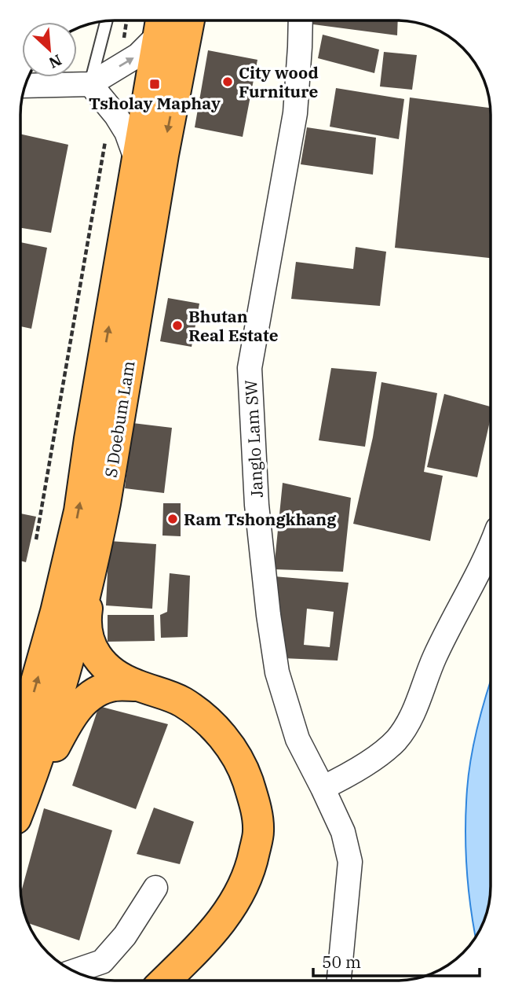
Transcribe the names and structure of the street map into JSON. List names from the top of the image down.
{
  "streets": {
    "highway": ["S Doebum Lam"],
    "street": ["Janglo Lam SW"]
  },
  "places": {
    "other": ["City wood Furniture", "Bhutan Real Estate", "Ram Tshongkhang"],
    "transit": ["Tsholay Maphay"]
  },
  "scale_bar": "50 m",
  "north": "bottom right"
}
